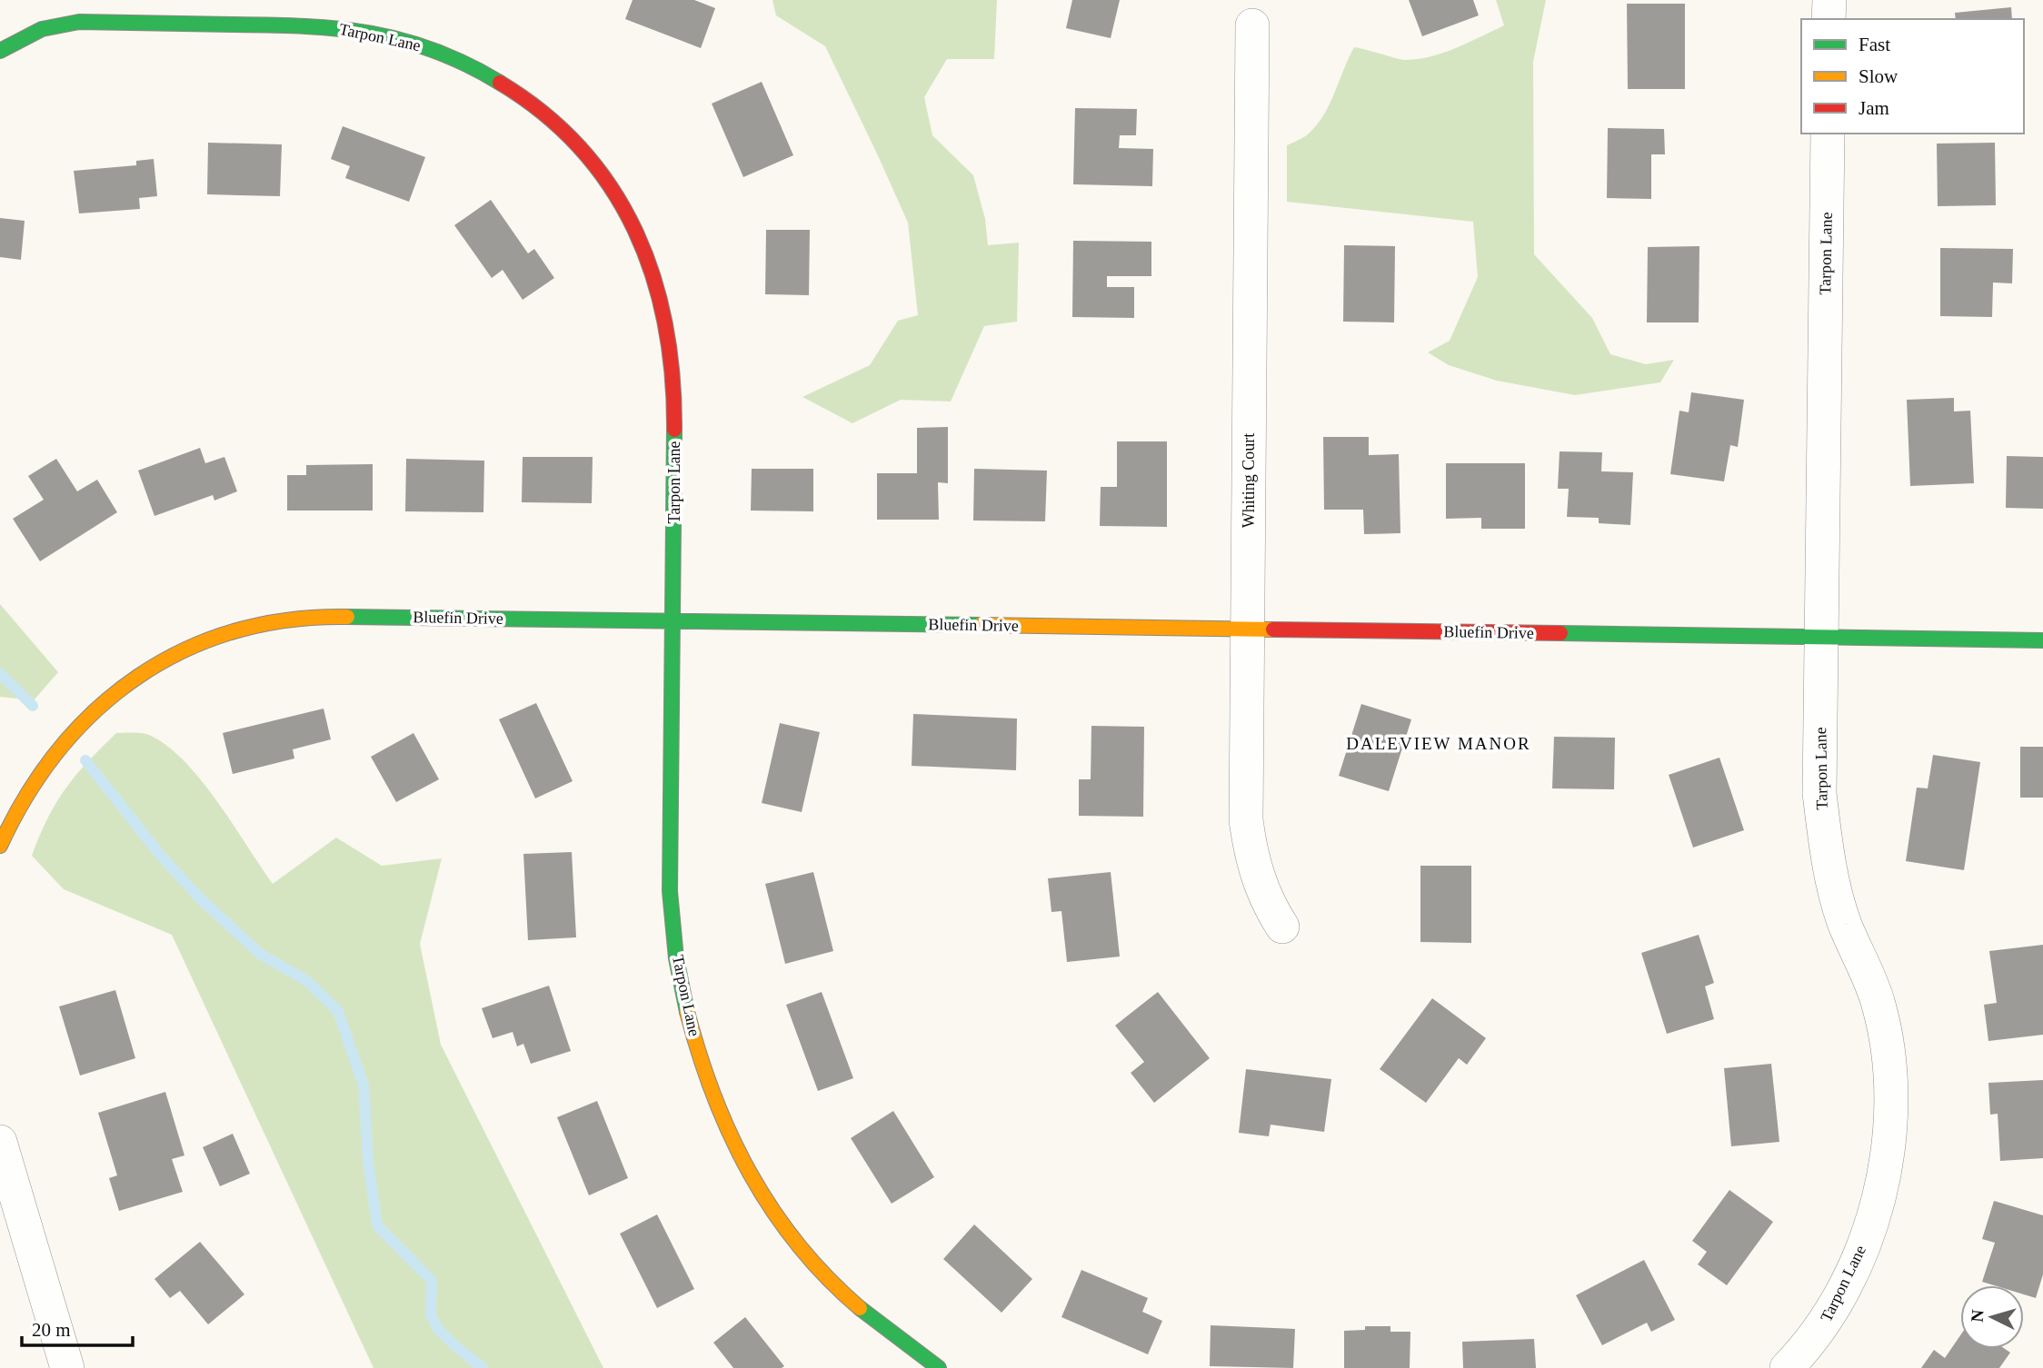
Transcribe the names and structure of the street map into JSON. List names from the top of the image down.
{
  "streets": {
    "street": ["Tarpon Lane", "Whiting Court", "Bluefin Drive"]
  },
  "crossings": [
    ["Tarpon Lane", "Bluefin Drive"],
    ["Whiting Court", "Bluefin Drive"]
  ],
  "districts": ["DALEVIEW MANOR"],
  "legend": ["Fast", "Slow", "Jam"],
  "scale_bar": "20 m",
  "north": "left"
}
